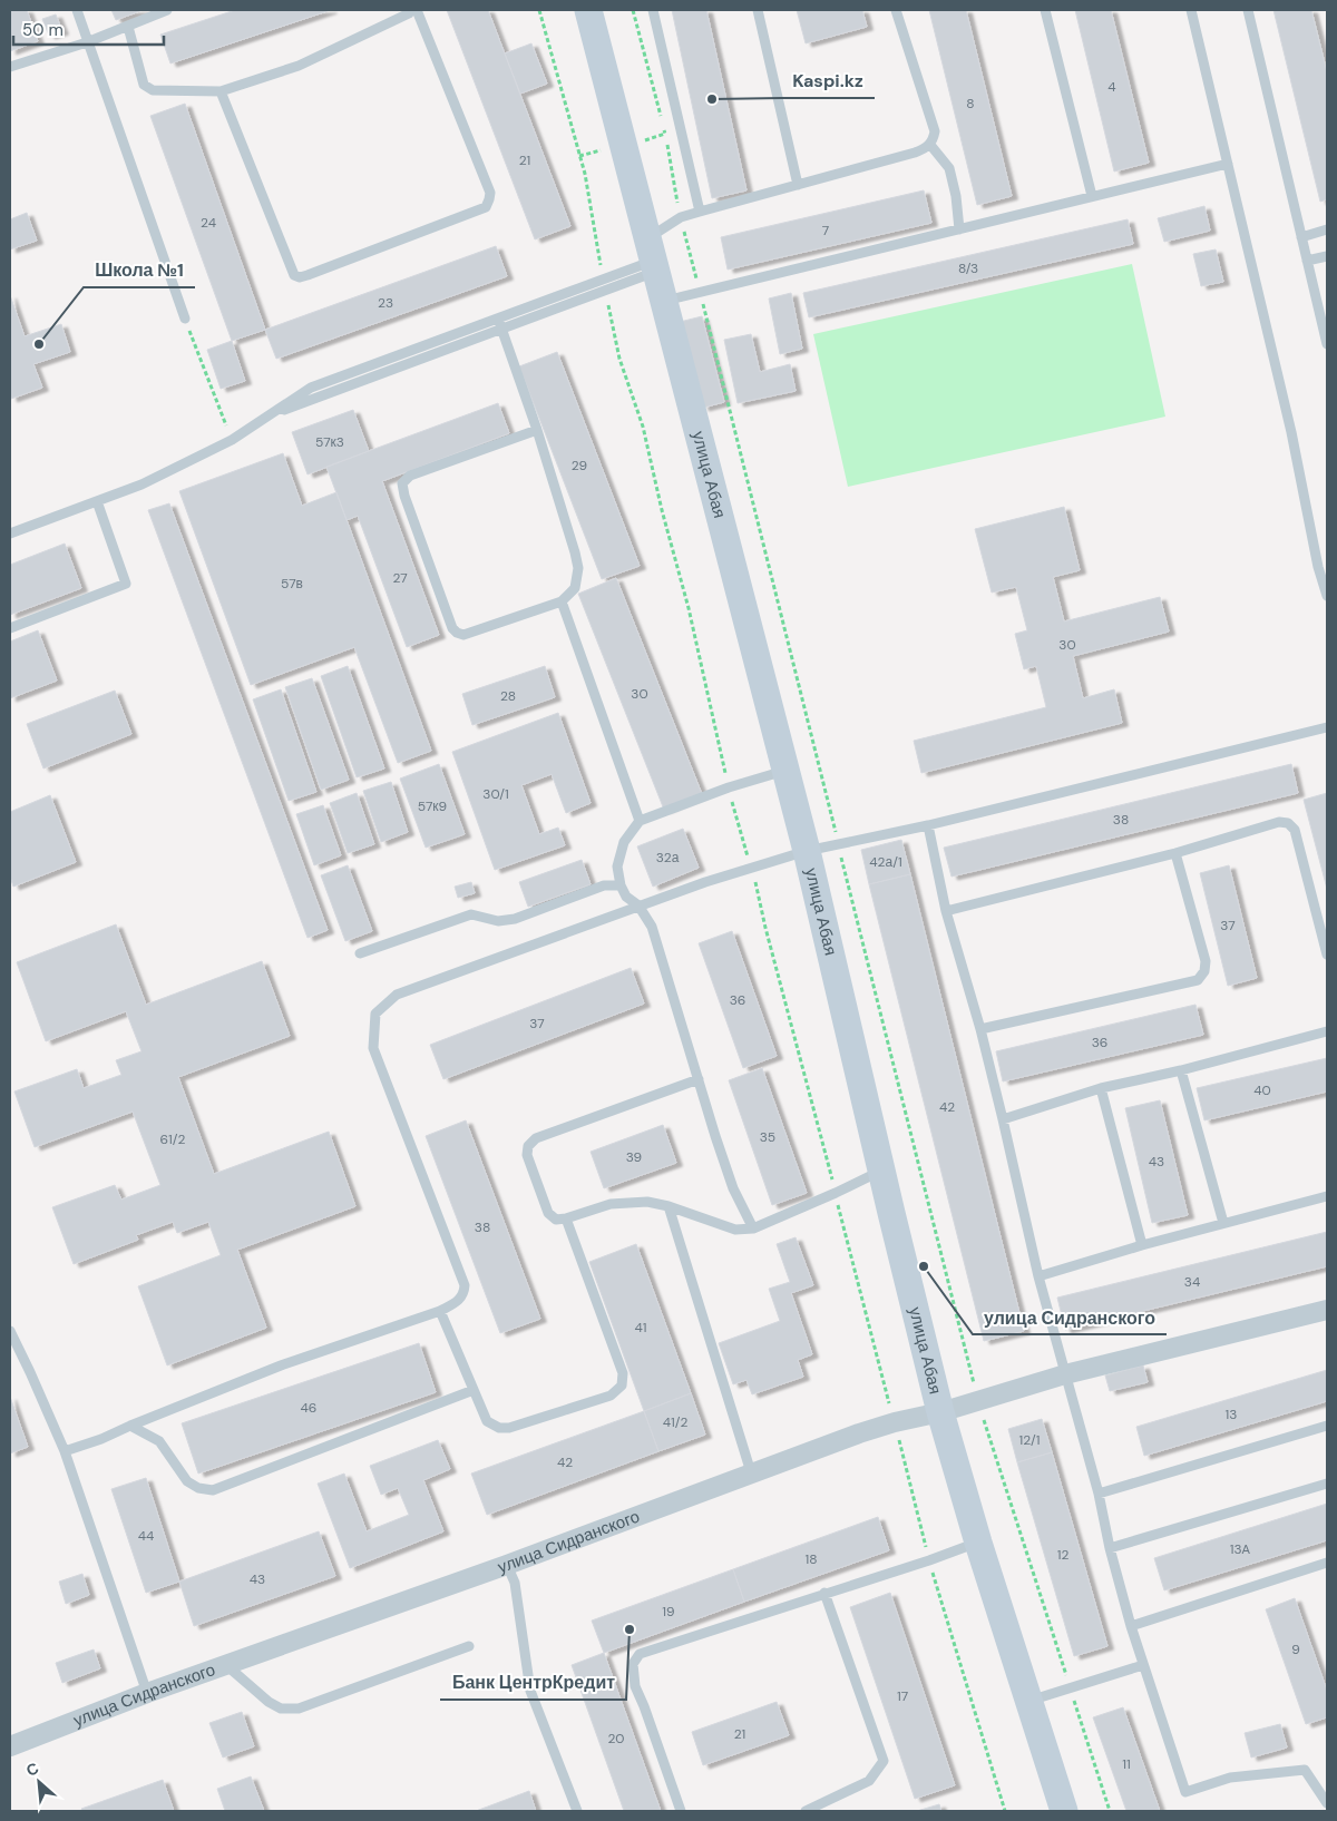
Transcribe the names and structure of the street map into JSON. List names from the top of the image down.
{
  "streets": {
    "street": ["улица Абая", "улица Сидранского"]
  },
  "crossings": [
    ["улица Абая", "улица Сидранского"]
  ],
  "places": [
    "Kaspi.kz",
    "Школа №1",
    "улица Сидранского",
    "Банк ЦентрКредит"
  ],
  "house_numbers": [
    "4",
    "8",
    "21",
    "24",
    "7",
    "8/3",
    "23",
    "57к3",
    "29",
    "27",
    "57в",
    "30",
    "30",
    "28",
    "30/1",
    "57к9",
    "38",
    "32а",
    "42а/1",
    "37",
    "36",
    "37",
    "36",
    "40",
    "42",
    "35",
    "61/2",
    "39",
    "43",
    "38",
    "34",
    "41",
    "46",
    "13",
    "41/2",
    "12/1",
    "42",
    "44",
    "13A",
    "12",
    "18",
    "43",
    "19",
    "9",
    "17",
    "21",
    "20",
    "11"
  ],
  "scale_bar": "50 m",
  "north": "top left"
}
